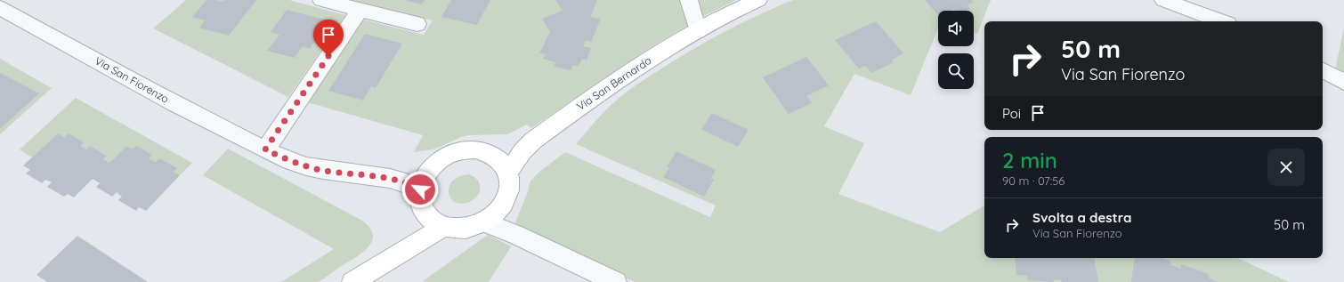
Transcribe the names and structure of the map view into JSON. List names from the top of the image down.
{
  "streets": {
    "street": ["Via San Fiorenzo", "Via San Bernardo"]
  },
  "crossings": [
    ["Via San Fiorenzo", "Via San Bernardo"]
  ],
  "page": {
    "turn": ["50 m", "Via San Fiorenzo"],
    "then": "Poi",
    "heading": ["2 min", "90 m · 07:56"],
    "list": [
      {
        "name": "Svolta a destra",
        "note": "Via San Fiorenzo",
        "value": "50 m"
      }
    ]
  }
}
